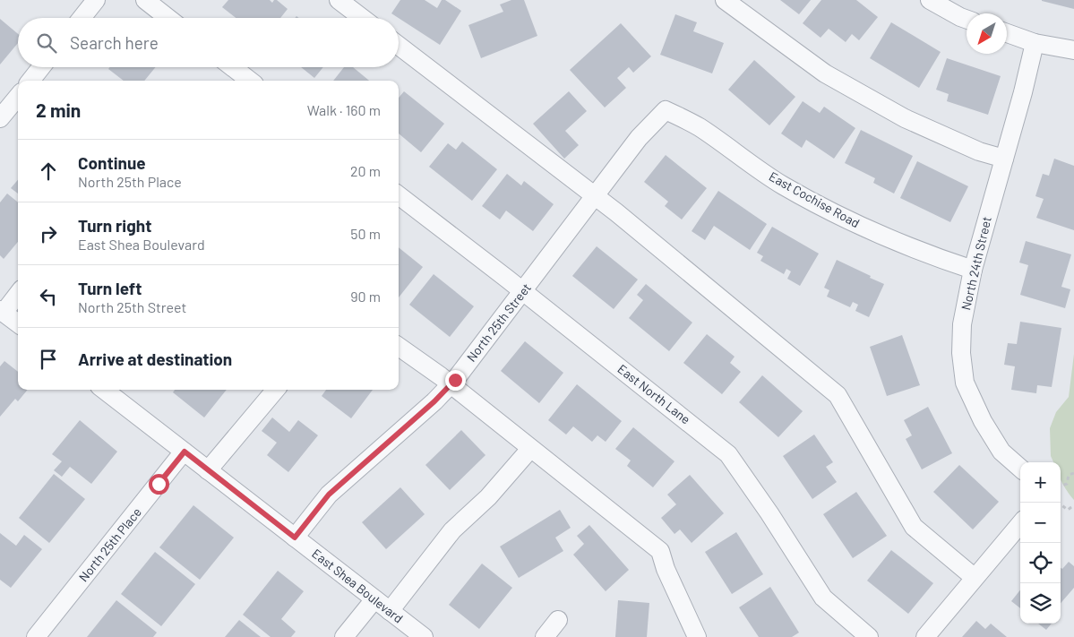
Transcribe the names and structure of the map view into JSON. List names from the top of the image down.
{
  "streets": {
    "street": [
      "East Cochise Road",
      "North 24th Street",
      "North 25th Street",
      "East North Lane",
      "North 25th Place",
      "East Shea Boulevard"
    ]
  },
  "crossings": [
    ["East Cochise Road", "North 24th Street"],
    ["East Cochise Road", "North 25th Street"],
    ["North 25th Street", "East North Lane"],
    ["North 25th Street", "East Shea Boulevard"],
    ["North 25th Place", "East Shea Boulevard"]
  ],
  "north": "bottom left",
  "page": {
    "search": "Search here",
    "heading": ["2 min", "Walk · 160 m"],
    "list": [
      ["Continue", "North 25th Place", "20 m"],
      ["Turn right", "East Shea Boulevard", "50 m"],
      ["Turn left", "North 25th Street", "90 m"],
      "Arrive at destination"
    ],
    "map_buttons": ["+", "−"]
  }
}
